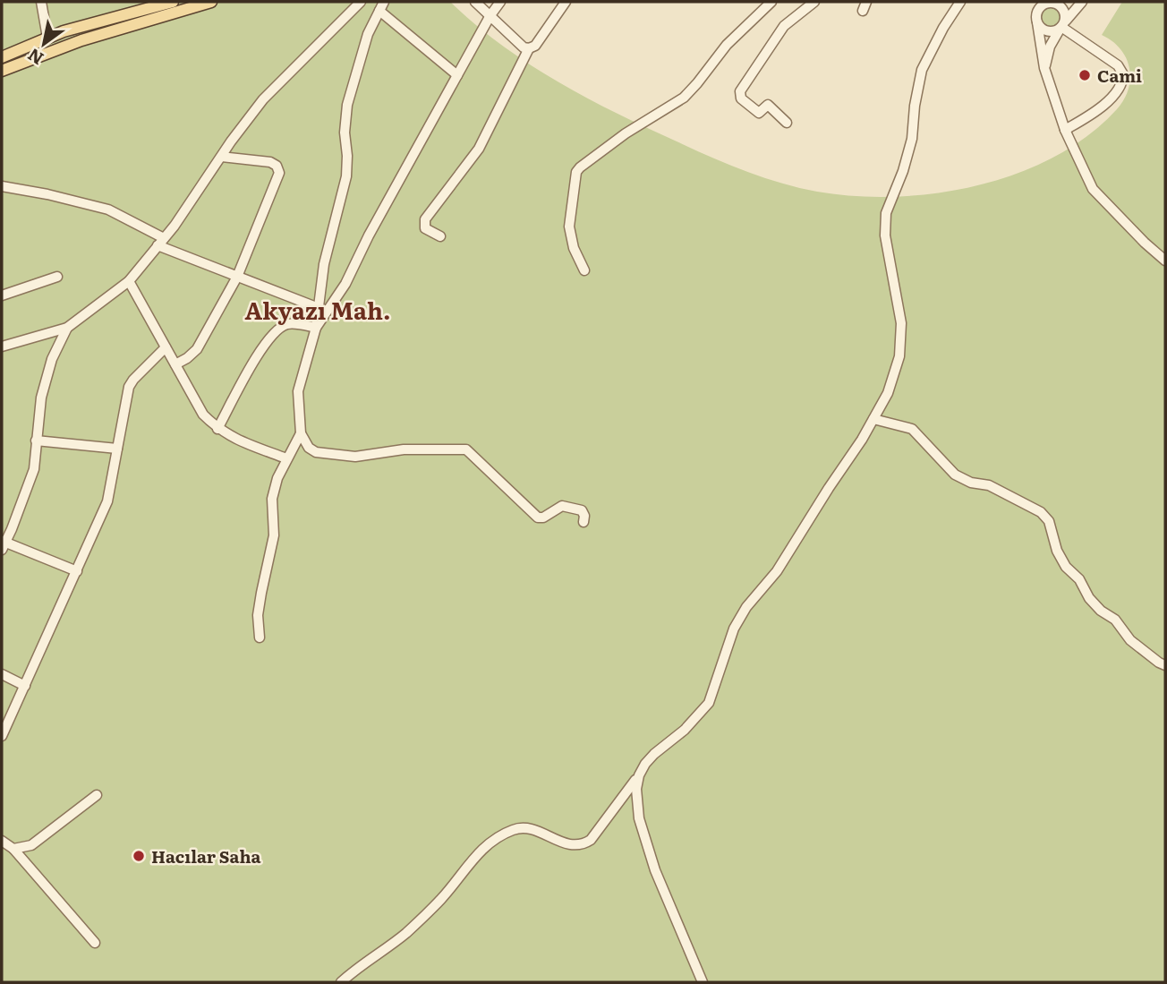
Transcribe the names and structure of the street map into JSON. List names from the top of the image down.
{
  "districts": ["Akyazı Mah."],
  "places": ["Cami", "Hacılar Saha"],
  "north": "bottom left"
}
